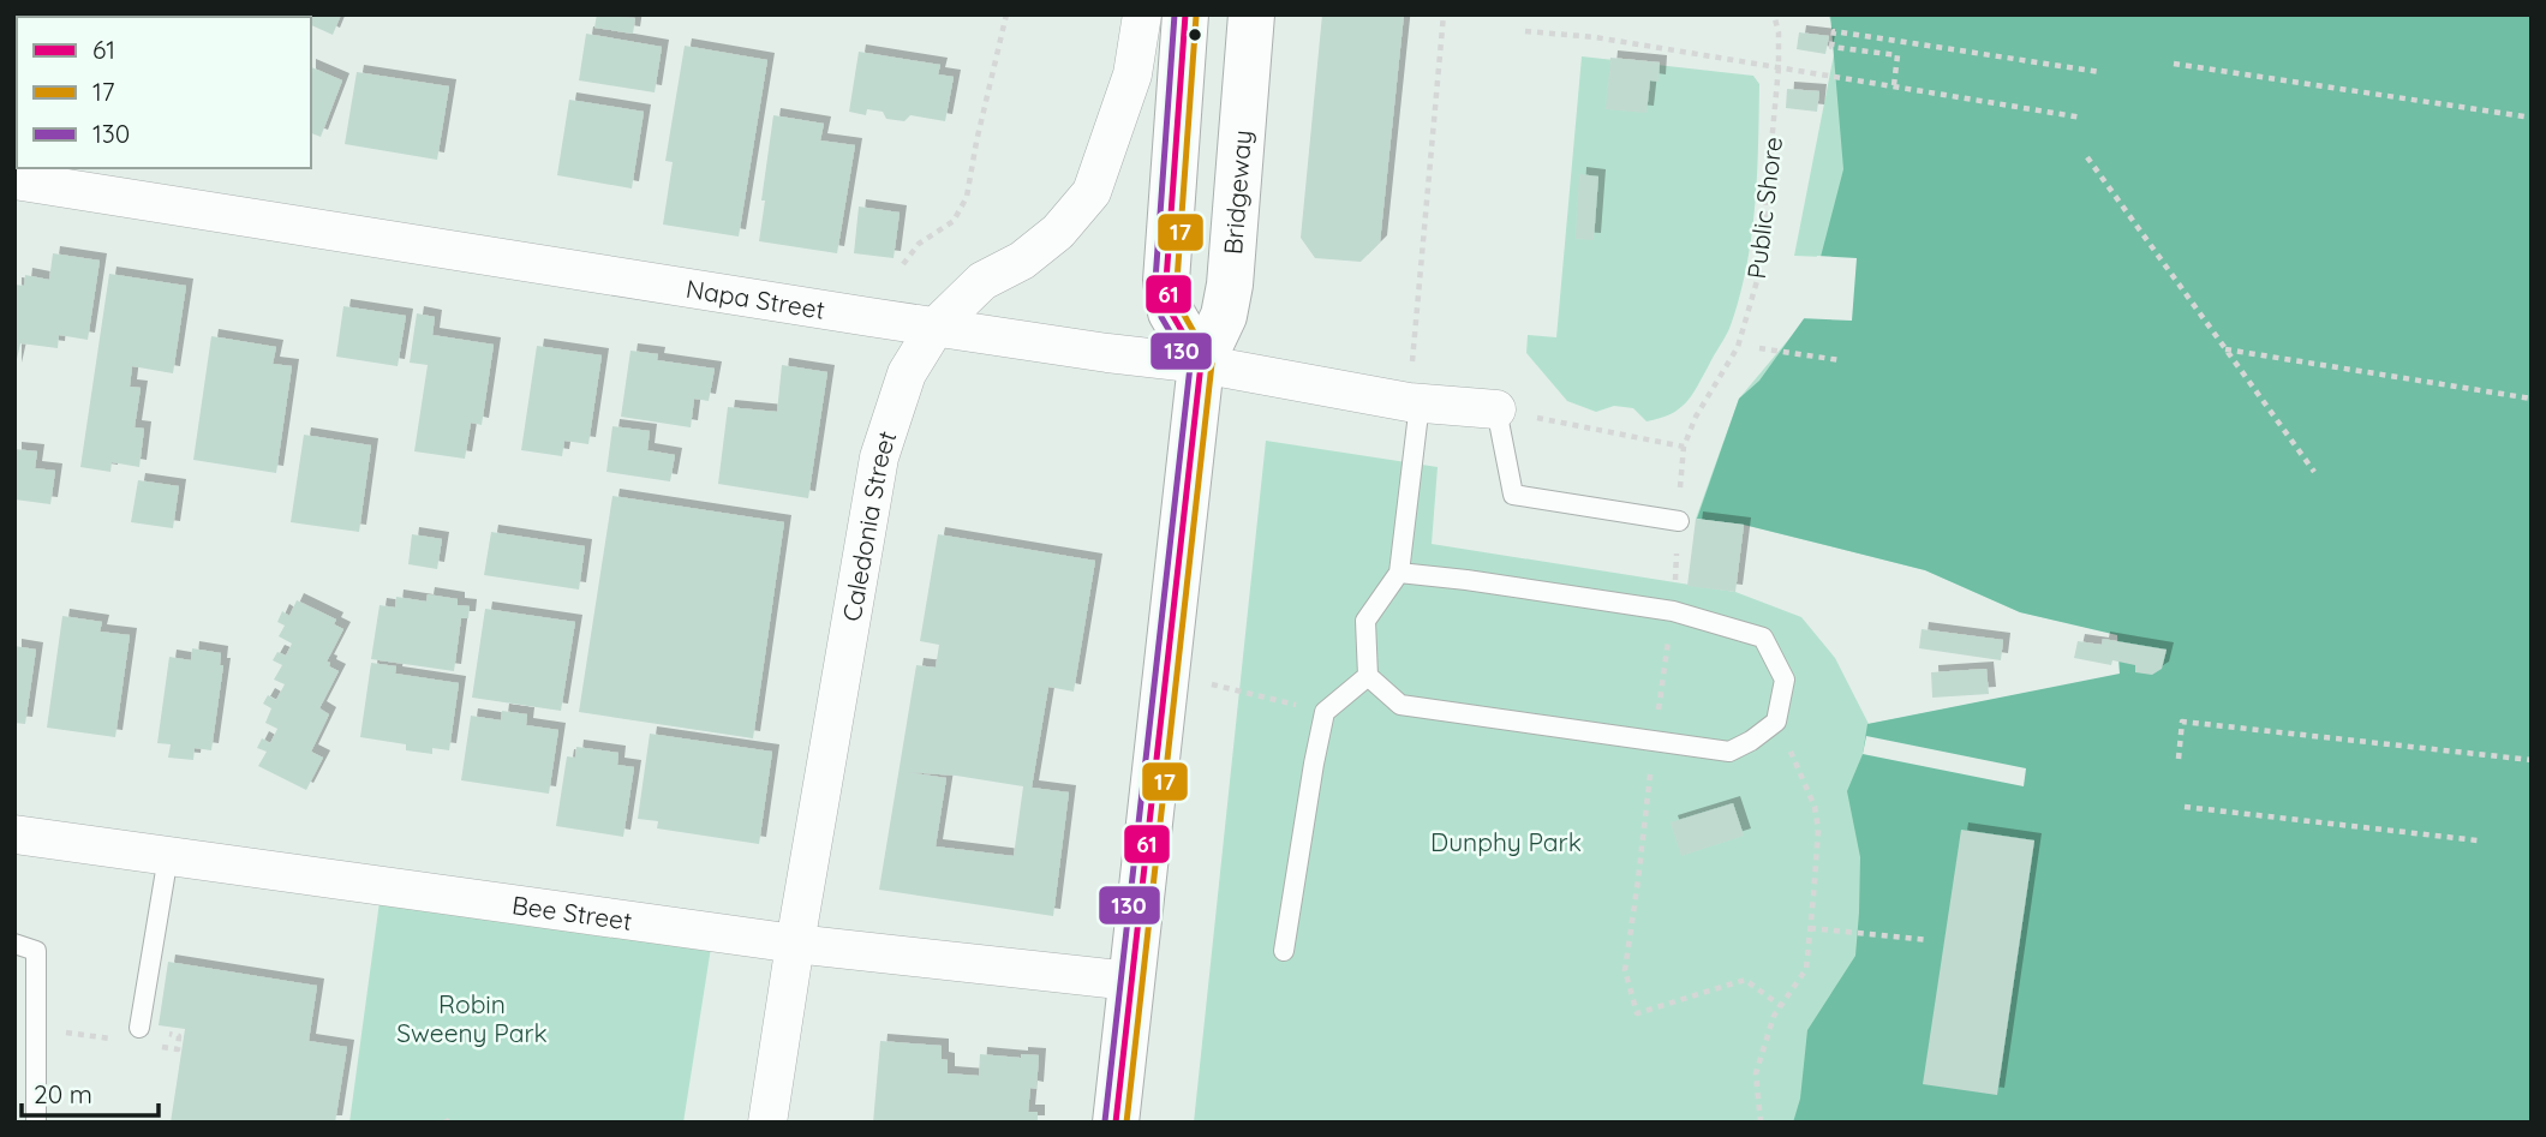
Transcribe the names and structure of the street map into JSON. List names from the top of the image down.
{
  "streets": {
    "main road": ["Bridgeway"],
    "street": ["Napa Street", "Caledonia Street", "Bee Street"],
    "path": ["Public Shore"]
  },
  "crossings": [
    ["Bridgeway", "Napa Street"],
    ["Bridgeway", "Bee Street"],
    ["Public Shore", "Napa Street"],
    ["Napa Street", "Caledonia Street"],
    ["Caledonia Street", "Bee Street"]
  ],
  "parks": ["Dunphy Park", "Robin Sweeny Park"],
  "lines": ["transit line 61", "transit line 130", "transit line 17"],
  "legend": ["61", "17", "130"],
  "scale_bar": "20 m"
}
